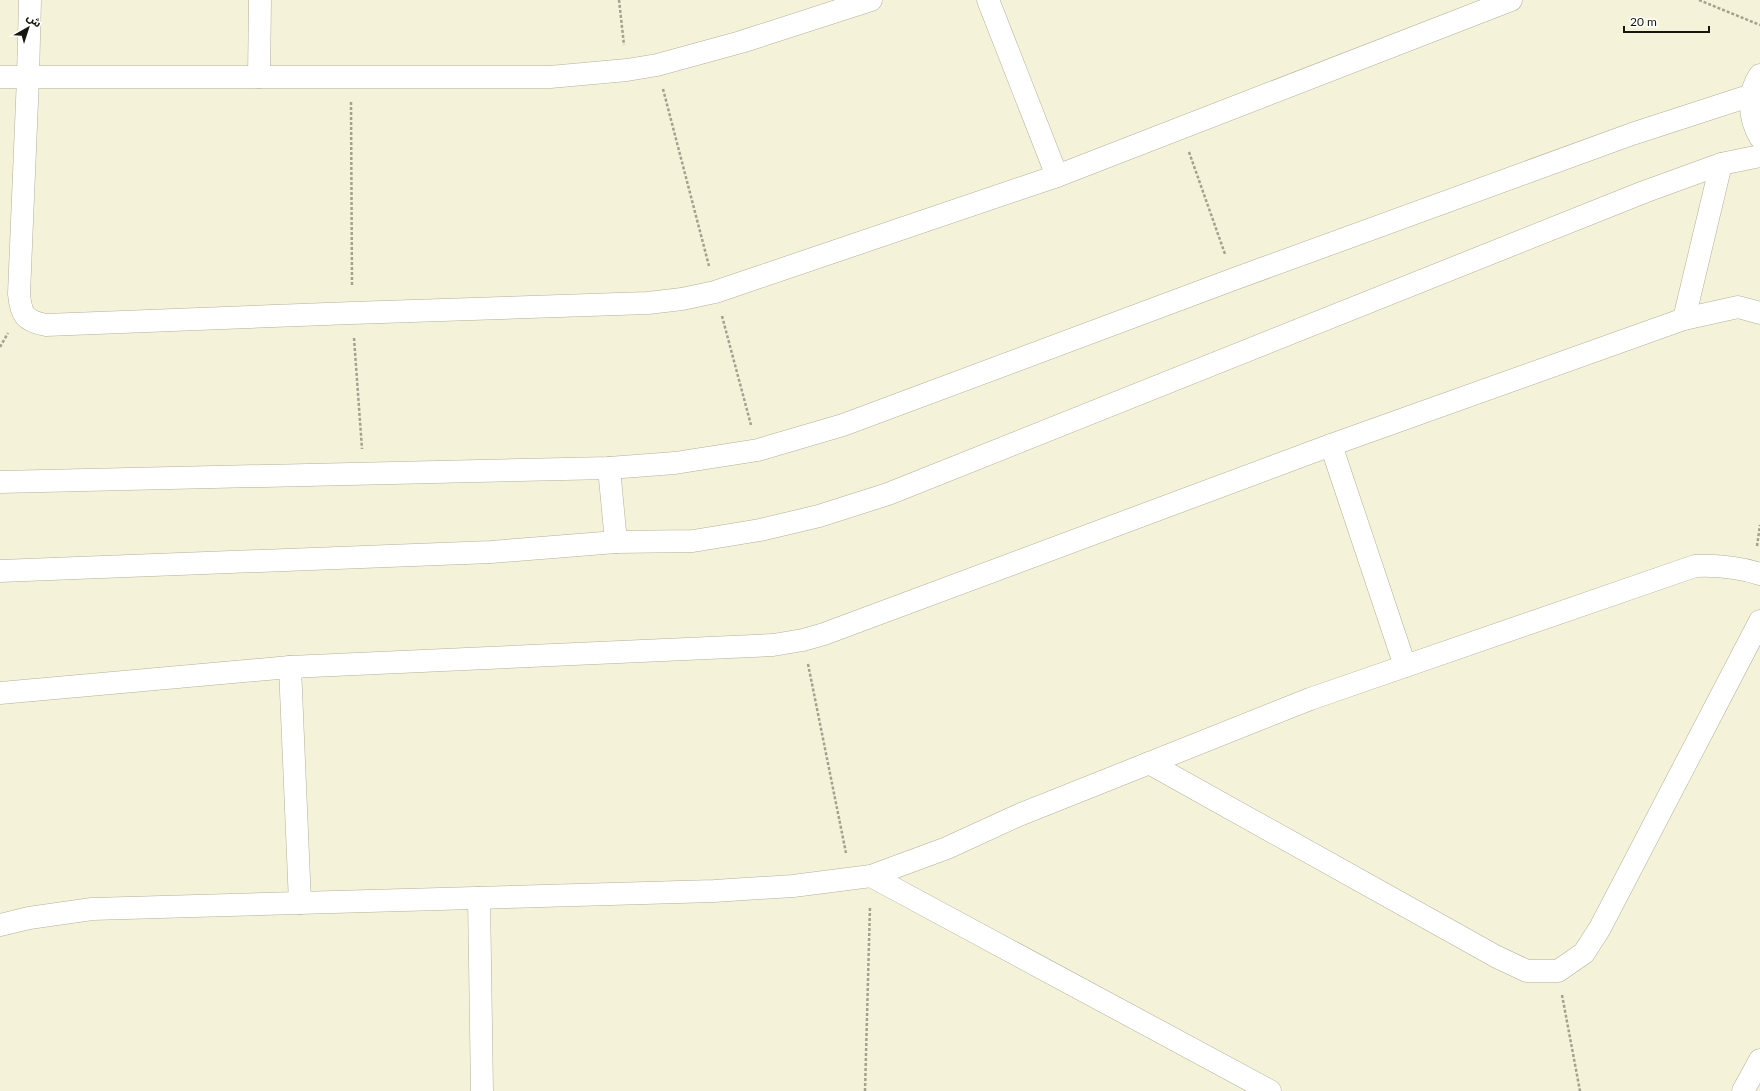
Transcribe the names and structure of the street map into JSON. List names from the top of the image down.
{
  "scale_bar": "20 m",
  "north": "top right"
}
